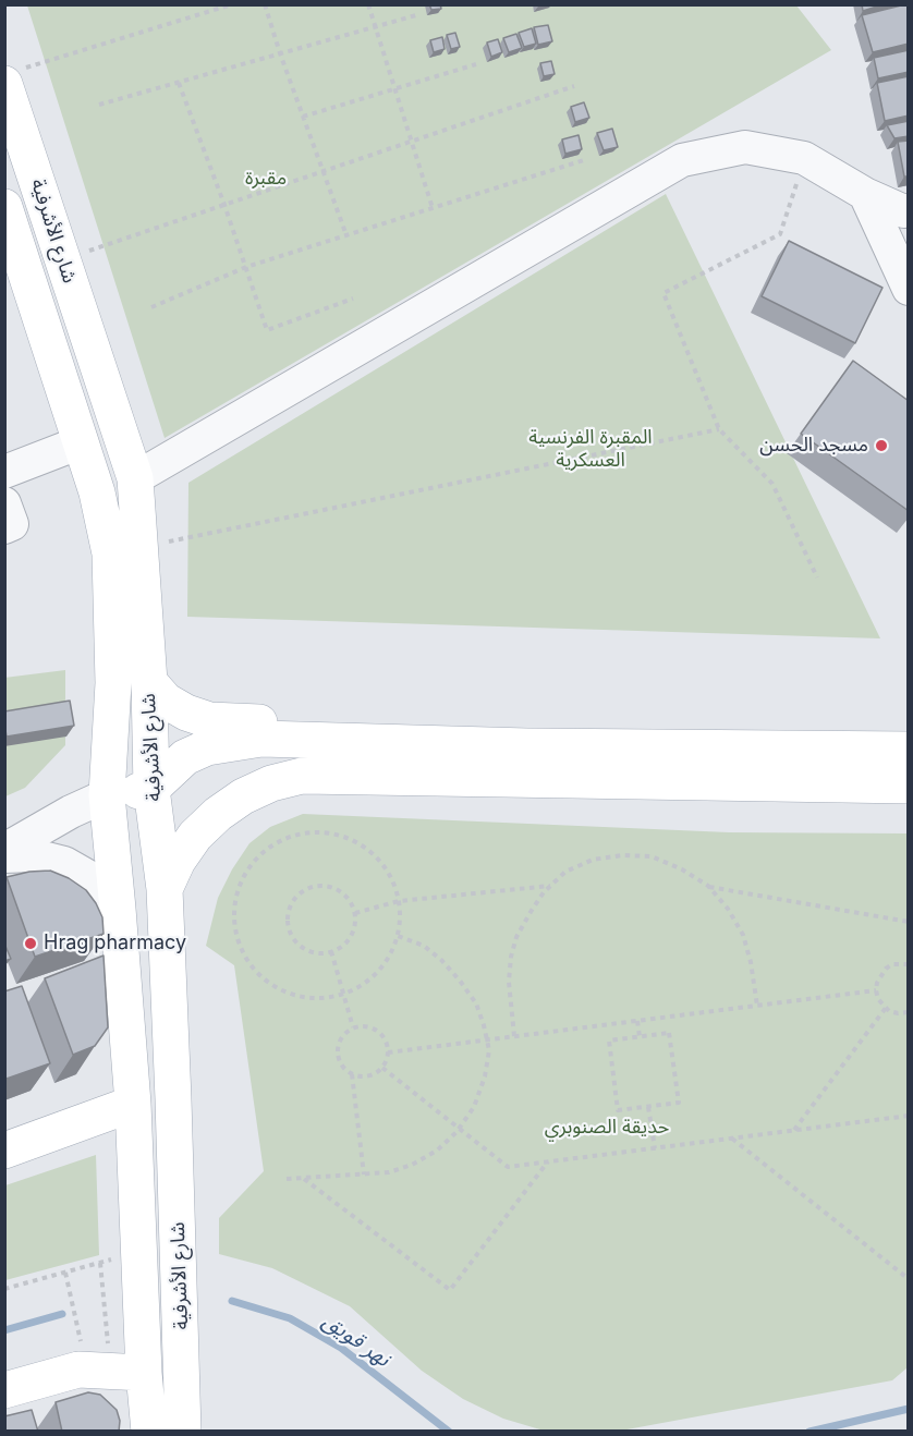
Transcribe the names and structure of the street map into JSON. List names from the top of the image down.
{
  "streets": {
    "main road": ["شارع الأشرفية"]
  },
  "water": ["نهر قويق"],
  "parks": ["مقبرة", "المقبرة الفرنسية العسكرية", "حديقة الصنوبري"],
  "places": ["مسجد الحسن", "Hrag pharmacy"]
}
